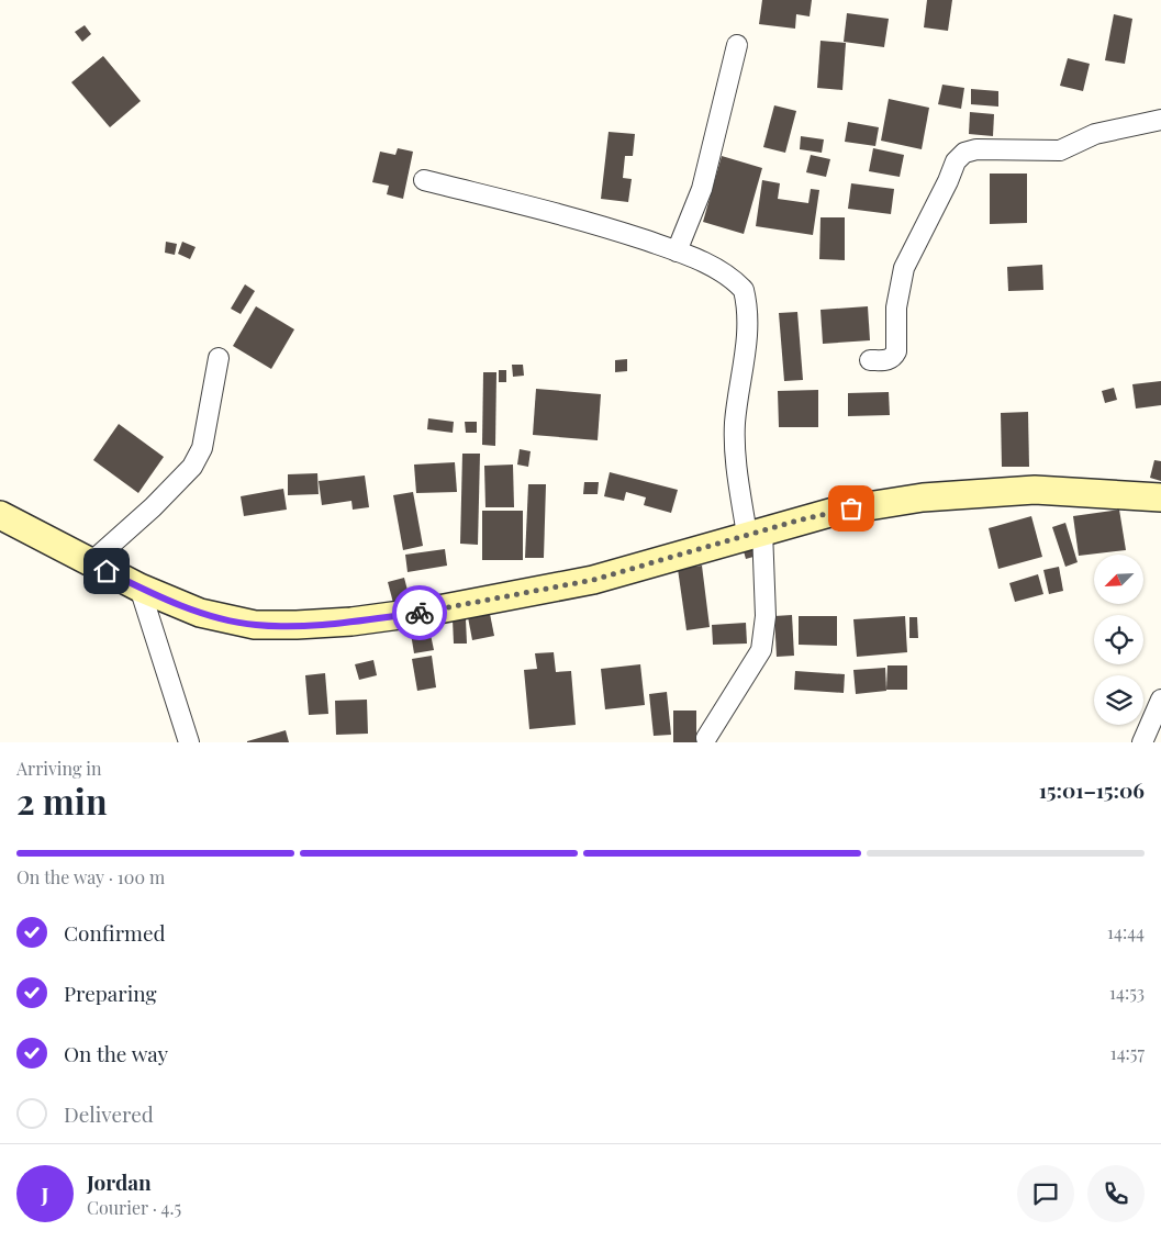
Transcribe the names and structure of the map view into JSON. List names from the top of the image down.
{
  "north": "bottom left",
  "page": {
    "heading": ["2 min", "Arriving in", "15:01–15:06"],
    "panel": ["Jordan", "Courier · 4.5"],
    "bar": "On the way · 100 m",
    "list": [
      ["Confirmed", "14:44"],
      ["Preparing", "14:53"],
      ["On the way", "14:57"],
      "Delivered"
    ],
    "round": "J"
  }
}
